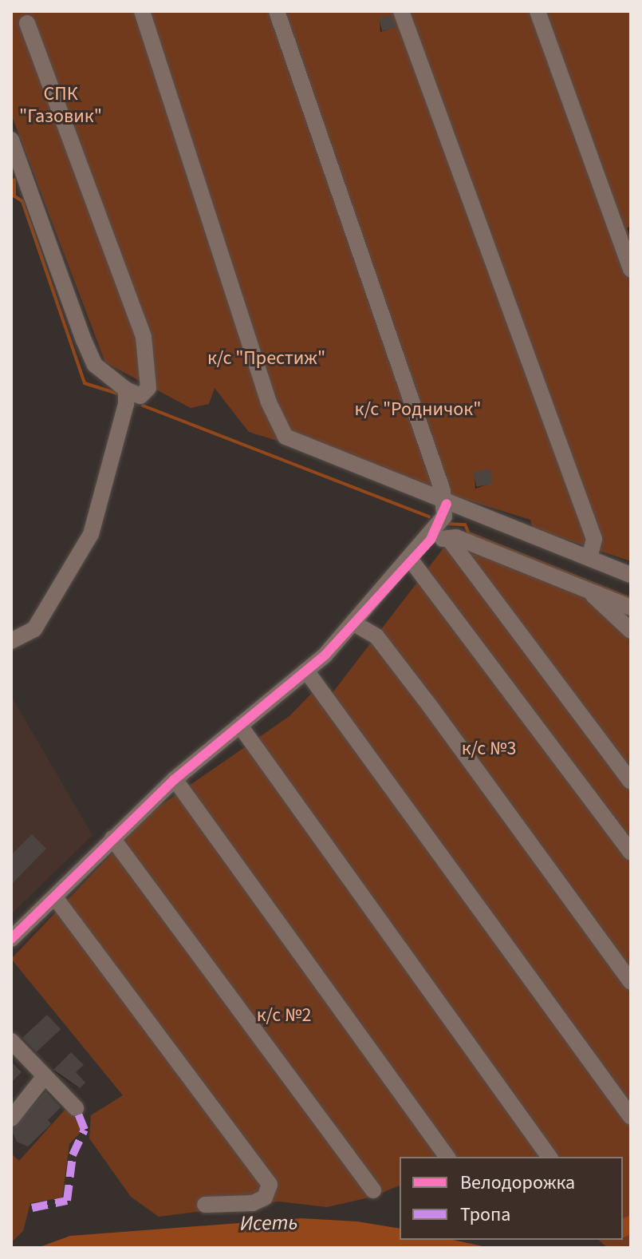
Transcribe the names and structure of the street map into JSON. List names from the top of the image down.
{
  "water": ["Исеть"],
  "parks": [
    "СПК \"Газовик\"",
    "к/с \"Престиж\"",
    "к/с \"Родничок\"",
    "к/с №3",
    "к/с №2"
  ],
  "legend": ["Велодорожка", "Тропа"]
}
